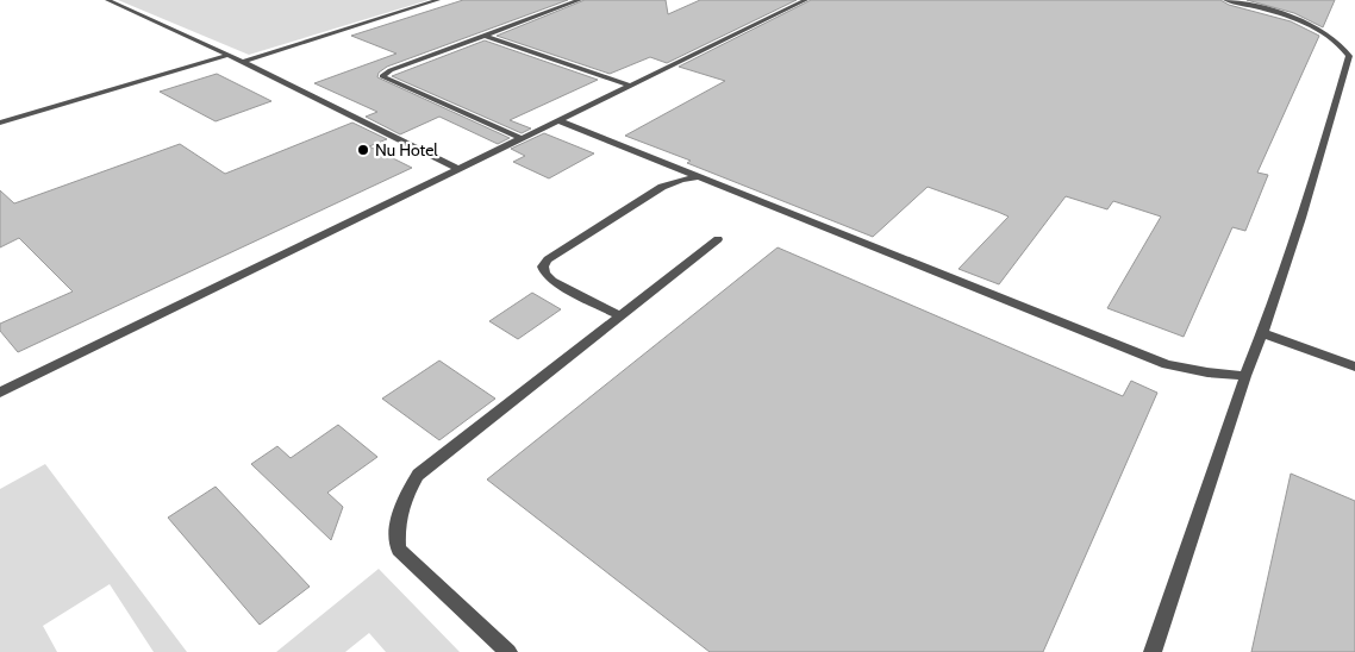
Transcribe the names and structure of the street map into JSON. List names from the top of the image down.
{
  "places": ["Nu Hotel"]
}
